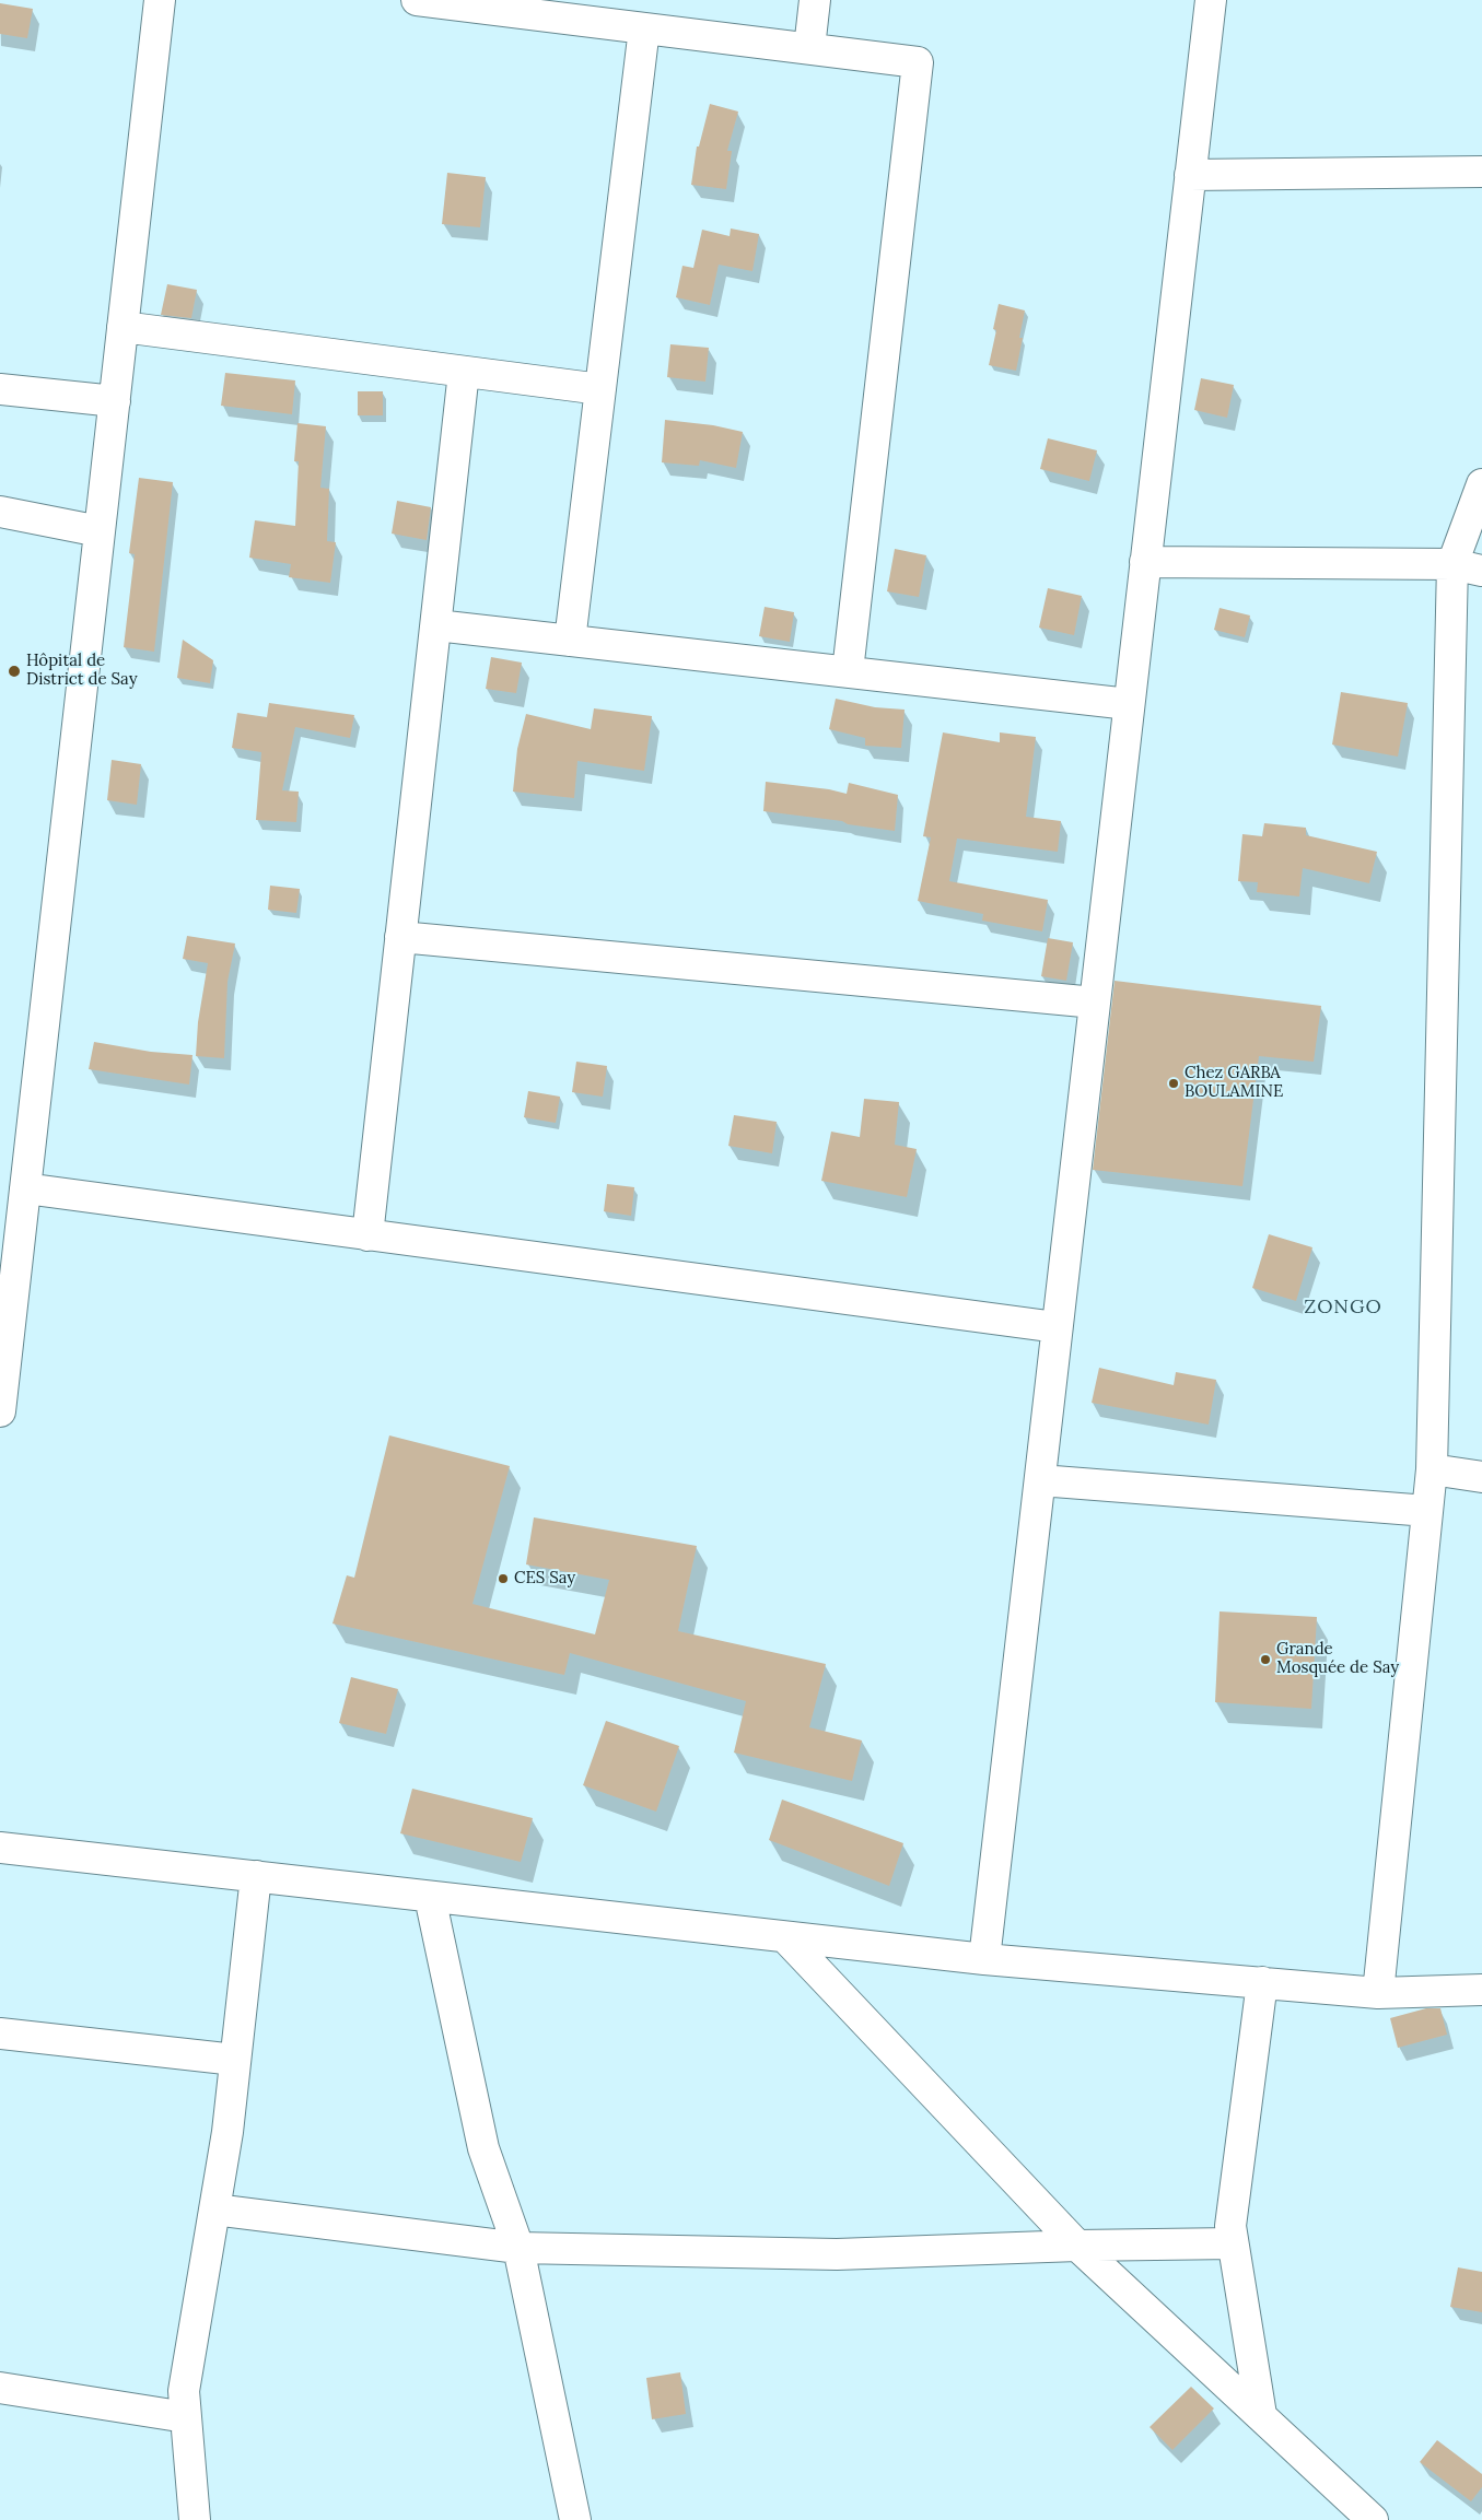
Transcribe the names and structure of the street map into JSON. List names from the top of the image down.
{
  "districts": ["ZONGO"],
  "places": [
    "Hôpital de District de Say",
    "Chez GARBA BOULAMINE",
    "CES Say",
    "Grande Mosquée de Say"
  ]
}
